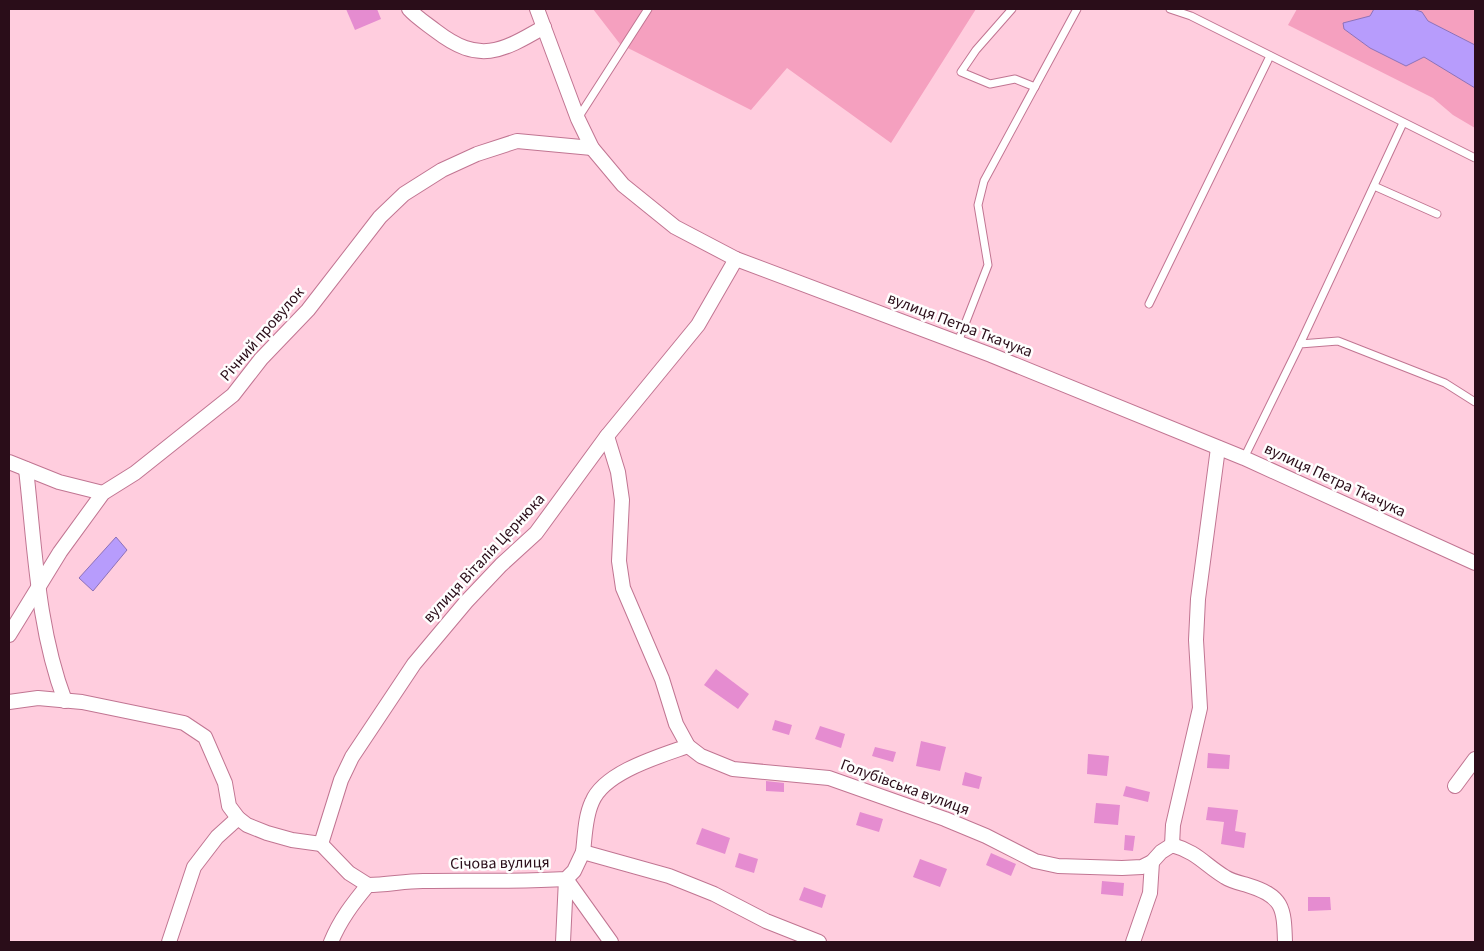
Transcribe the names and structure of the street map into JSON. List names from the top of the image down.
{
  "streets": {
    "street": [
      "вулиця Петра Ткачука",
      "Річний провулок",
      "вулиця Віталія Цернюка",
      "Голубівська вулиця",
      "Січова вулиця"
    ]
  },
  "crossings": [
    ["вулиця Петра Ткачука", "Річний провулок"],
    ["вулиця Петра Ткачука", "вулиця Віталія Цернюка"],
    ["вулиця Віталія Цернюка", "Голубівська вулиця"]
  ]
}
